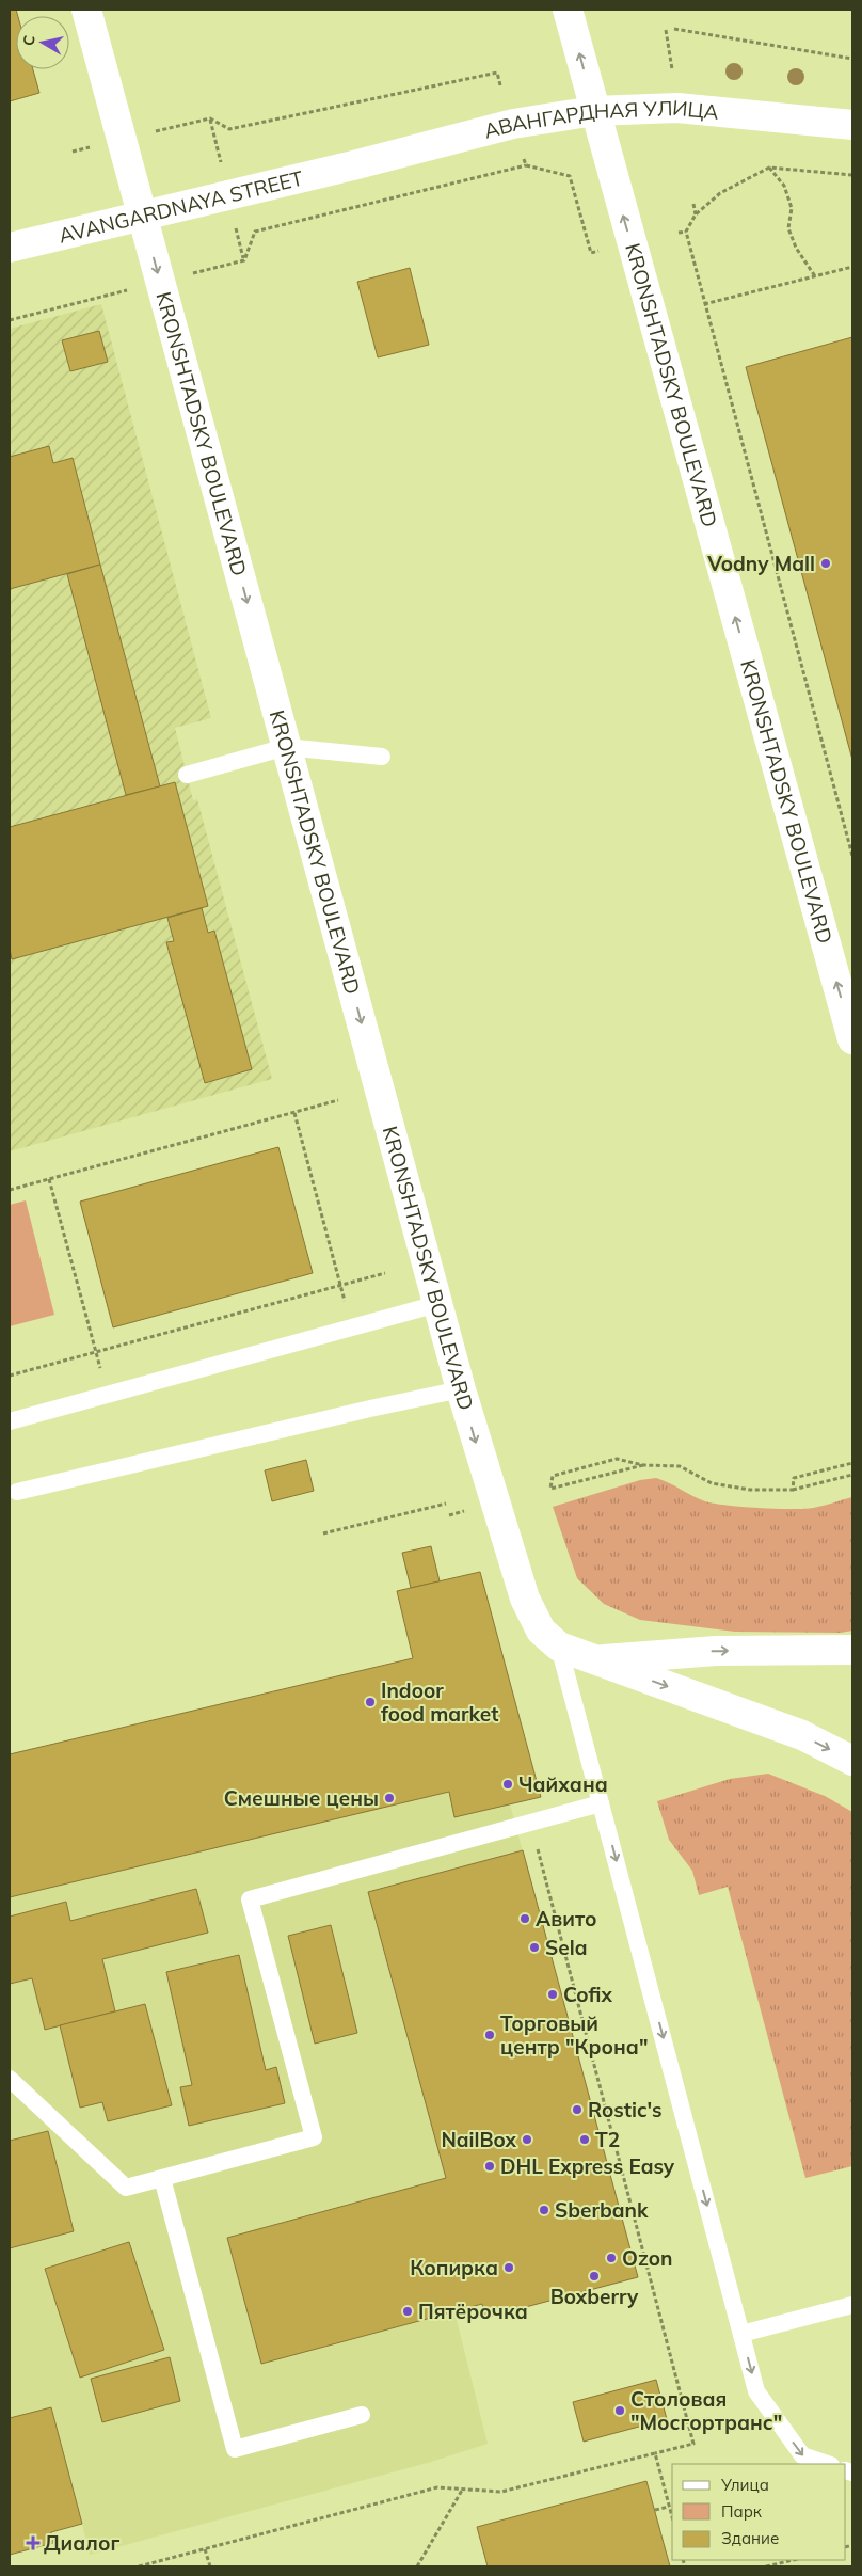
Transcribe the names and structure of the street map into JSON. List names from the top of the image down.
{
  "streets": {
    "main road": ["АВАНГАРДНАЯ УЛИЦА", "AVANGARDNAYA STREET", "KRONSHTADSKY BOULEVARD"]
  },
  "crossings": [
    ["АВАНГАРДНАЯ УЛИЦА", "AVANGARDNAYA STREET"],
    ["АВАНГАРДНАЯ УЛИЦА", "KRONSHTADSKY BOULEVARD"],
    ["AVANGARDNAYA STREET", "KRONSHTADSKY BOULEVARD"]
  ],
  "places": {
    "other": [
      "Vodny Mall",
      "Indoor food market",
      "Чайхана",
      "Смешные цены",
      "Авито",
      "Sela",
      "Cofix",
      "Торговый центр \"Крона\"",
      "Rostic's",
      "NailBox",
      "T2",
      "DHL Express Easy",
      "Sberbank",
      "Ozon",
      "Копирка",
      "Boxberry",
      "Пятёрочка",
      "Столовая \"Мосгортранс\""
    ],
    "health": ["Диалог"]
  },
  "legend": ["Улица", "Парк", "Здание"],
  "north": "left"
}
